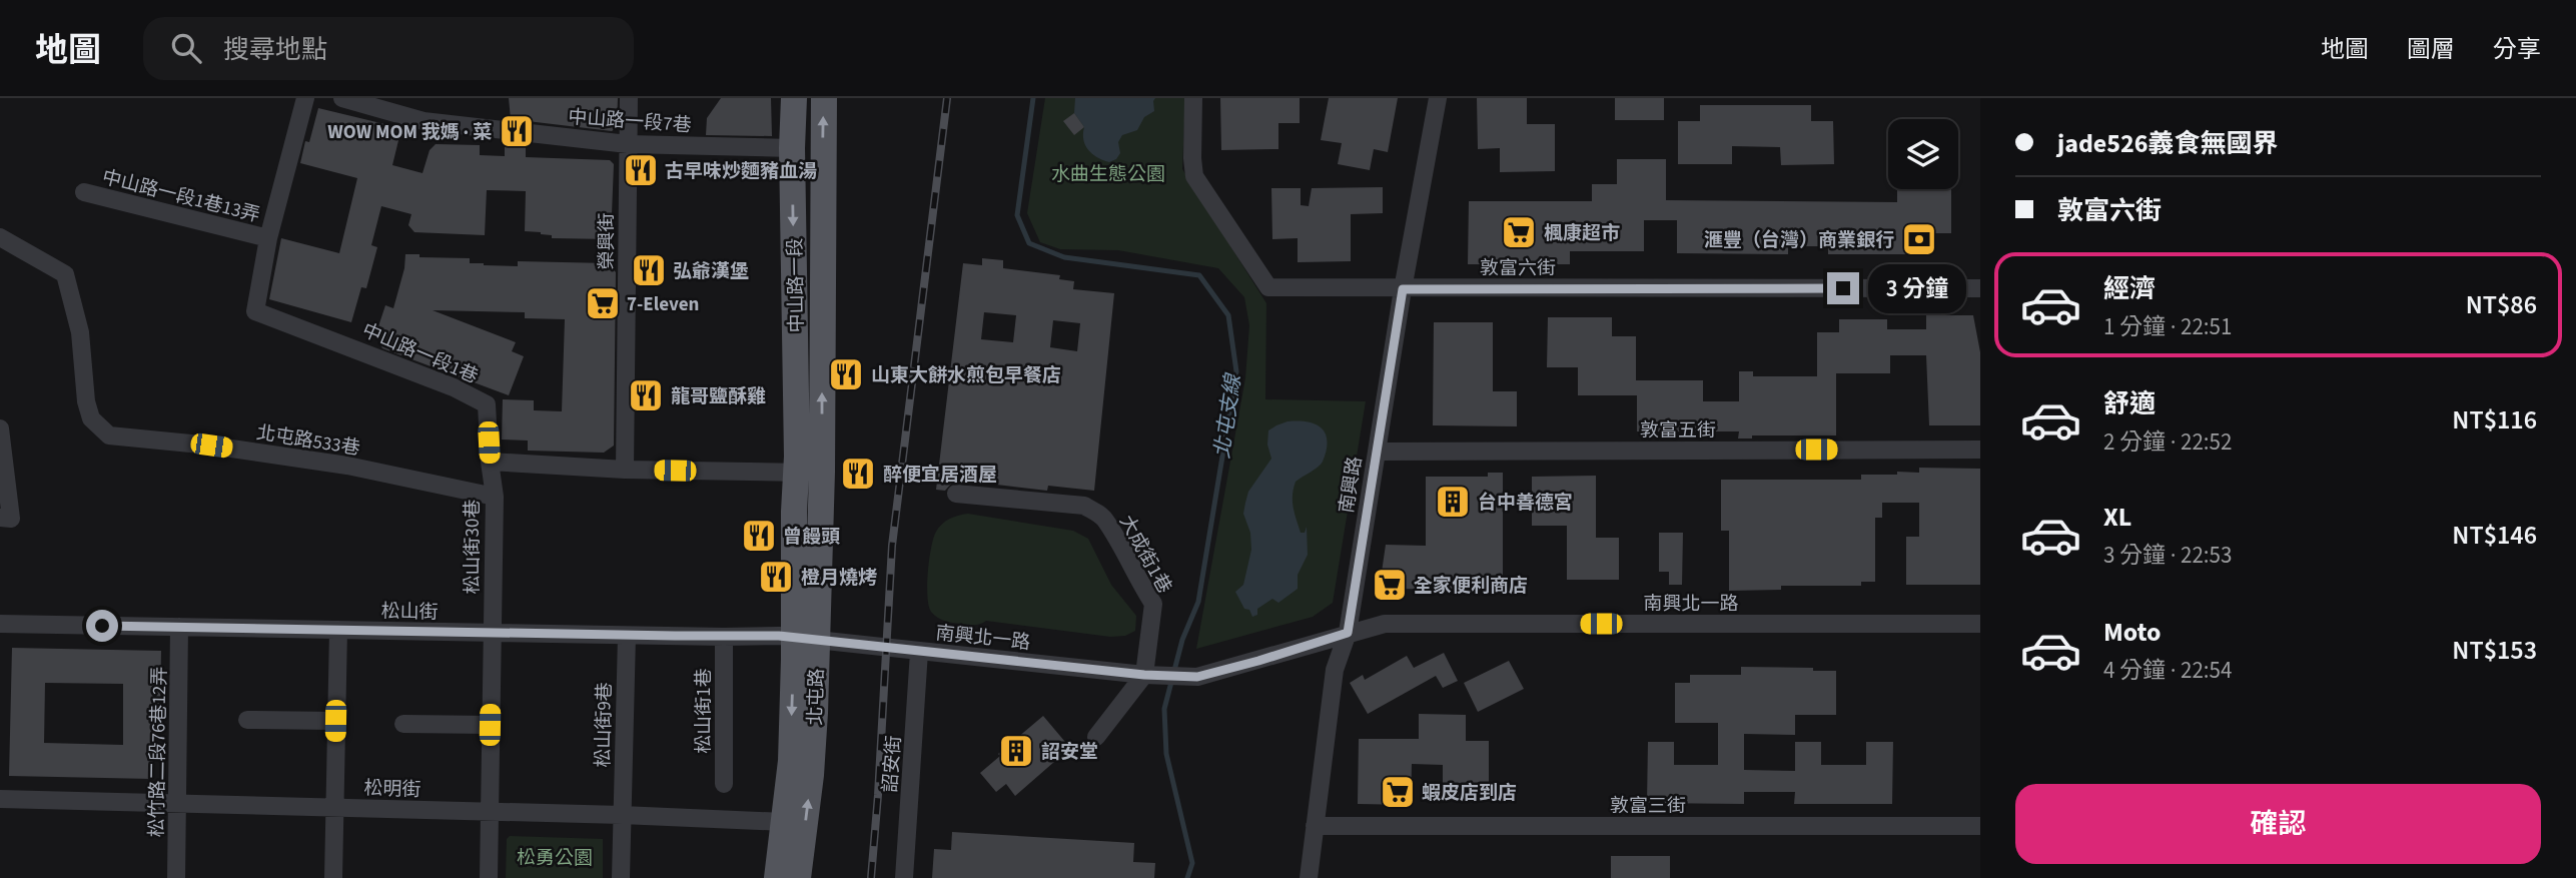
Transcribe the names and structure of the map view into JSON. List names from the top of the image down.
{
  "streets": {
    "main road": ["中山路一段", "北屯路"],
    "street": [
      "中山路一段7巷",
      "中山路一段1巷13弄",
      "榮興街",
      "敦富六街",
      "中山路一段1巷",
      "敦富五街",
      "北屯路533巷",
      "南興路",
      "松山街30巷",
      "大成街1巷",
      "南興北一路",
      "松山街",
      "松山街1巷",
      "松山街9巷",
      "松竹路二段76巷12弄",
      "詔安街",
      "松明街",
      "敦富三街"
    ]
  },
  "crossings": [
    ["中山路一段7巷", "榮興街"],
    ["中山路一段7巷", "中山路一段"],
    ["中山路一段1巷13弄", "中山路一段1巷"],
    ["敦富六街", "南興路"],
    ["中山路一段", "北屯路"],
    ["中山路一段1巷", "松山街30巷"],
    ["敦富五街", "南興路"],
    ["北屯路533巷", "松山街30巷"],
    ["南興路", "南興北一路"],
    ["南興路", "敦富三街"],
    ["松山街30巷", "松山街"],
    ["松山街30巷", "松明街"],
    ["大成街1巷", "南興北一路"],
    ["南興北一路", "松山街"],
    ["南興北一路", "北屯路"],
    ["南興北一路", "詔安街"],
    ["松山街", "北屯路"],
    ["松山街", "松山街1巷"],
    ["松山街", "松山街9巷"],
    ["松山街", "松竹路二段76巷12弄"],
    ["北屯路", "松明街"],
    ["松山街9巷", "松明街"],
    ["松竹路二段76巷12弄", "松明街"]
  ],
  "water": ["北屯支線"],
  "parks": ["水曲生態公園", "松勇公園"],
  "places": {
    "restaurant": [
      "WOW MOM 我媽 · 菜",
      "古早味炒麵豬血湯",
      "弘爺漢堡",
      "山東大餅水煎包早餐店",
      "龍哥鹽酥雞",
      "醉便宜居酒屋",
      "曾饅頭",
      "橙月燒烤"
    ],
    "supermarket": [
      "楓康超市",
      "7-Eleven",
      "全家便利商店",
      "蝦皮店到店"
    ],
    "bank": ["滙豐（台灣）商業銀行"],
    "building": ["台中善德宮", "詔安堂"]
  },
  "page": {
    "header": "地圖",
    "search": "搜尋地點",
    "nav": ["地圖", "圖層", "分享"],
    "banner": ["jade526義食無國界", "敦富六街"],
    "list": [
      {
        "name": "經濟",
        "note": "1 分鐘 · 22:51",
        "value": "NT$86"
      },
      {
        "name": "舒適",
        "note": "2 分鐘 · 22:52",
        "value": "NT$116"
      },
      {
        "name": "XL",
        "note": "3 分鐘 · 22:53",
        "value": "NT$146"
      },
      {
        "name": "Moto",
        "note": "4 分鐘 · 22:54",
        "value": "NT$153"
      }
    ],
    "bubble": "3 分鐘",
    "buttons": "確認"
  }
}
